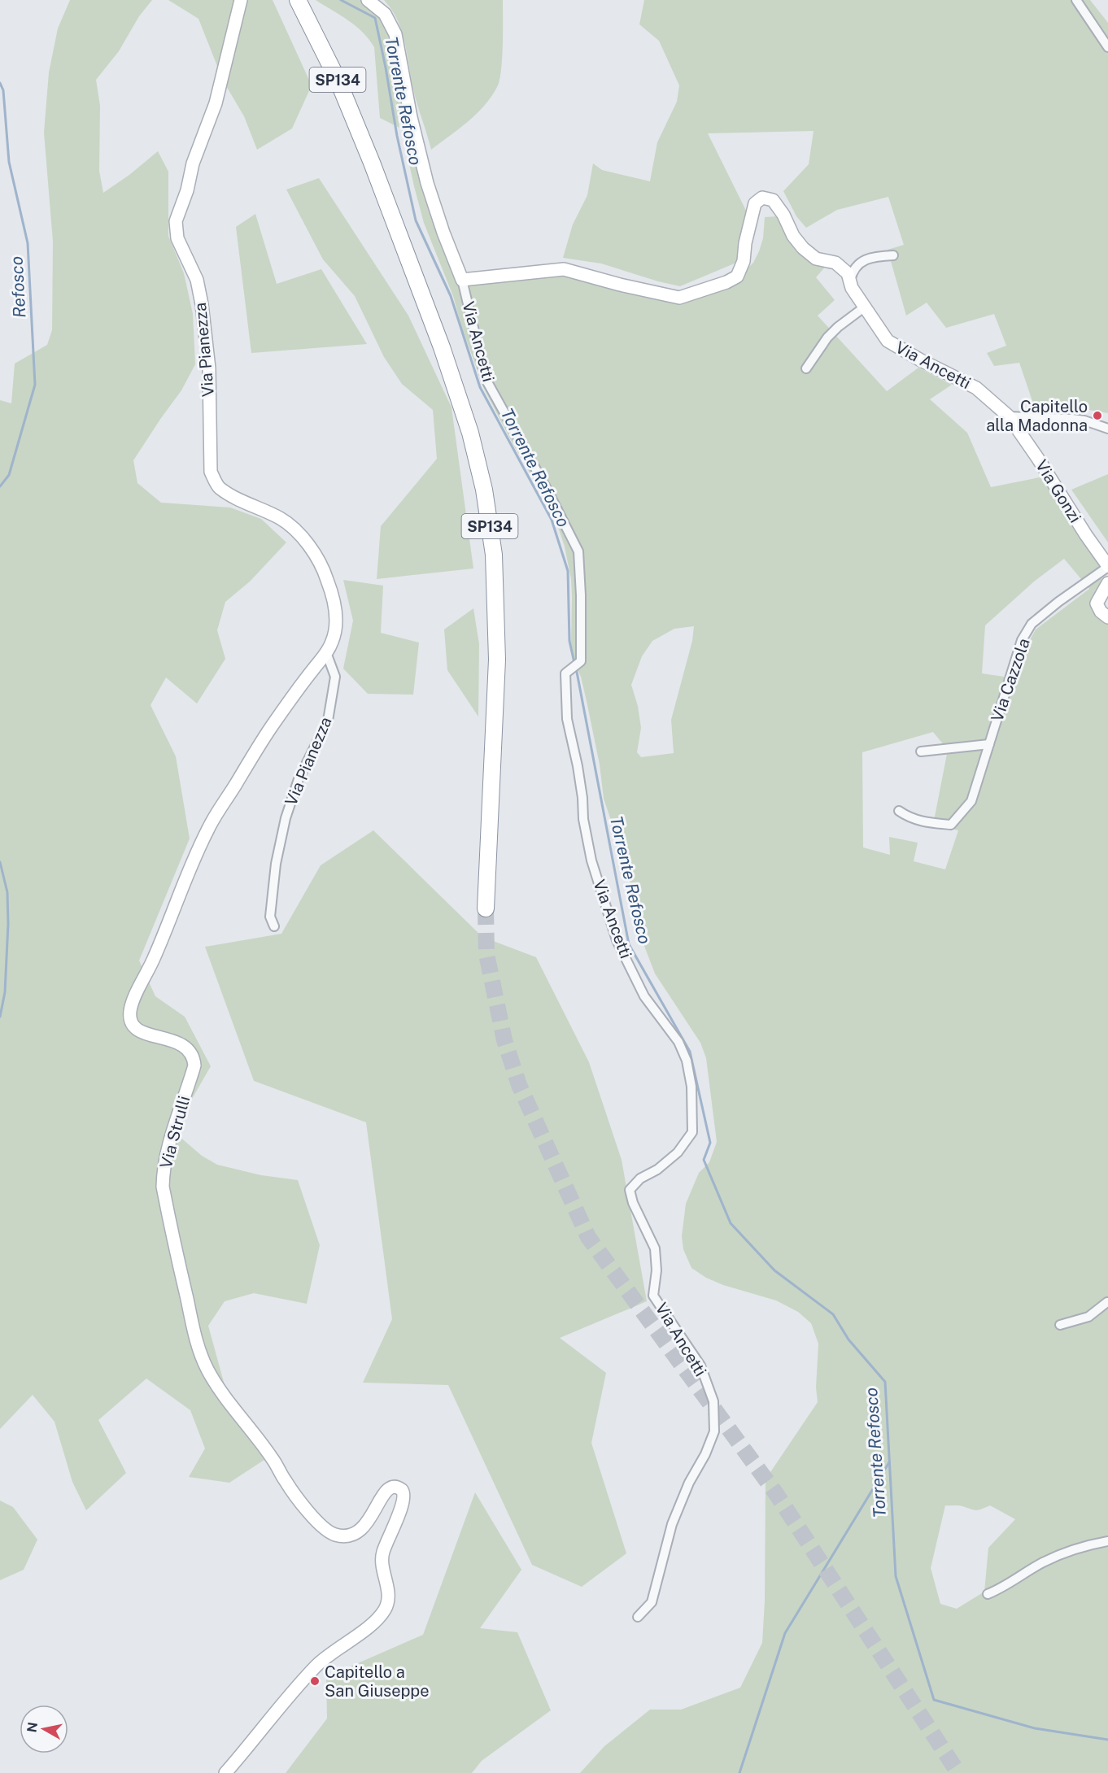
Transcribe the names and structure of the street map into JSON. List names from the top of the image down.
{
  "streets": {
    "highway": ["SP134"],
    "street": [
      "Via Ancetti",
      "Via Pianezza",
      "Via Gonzi",
      "Via Cazzola",
      "Via Strulli"
    ]
  },
  "crossings": [
    ["Via Ancetti", "Via Gonzi"],
    ["Via Pianezza", "Via Strulli"],
    ["Via Gonzi", "Via Cazzola"]
  ],
  "water": ["Torrente Refosco", "Refosco"],
  "places": ["Capitello alla Madonna", "Capitello a San Giuseppe"],
  "north": "left"
}
